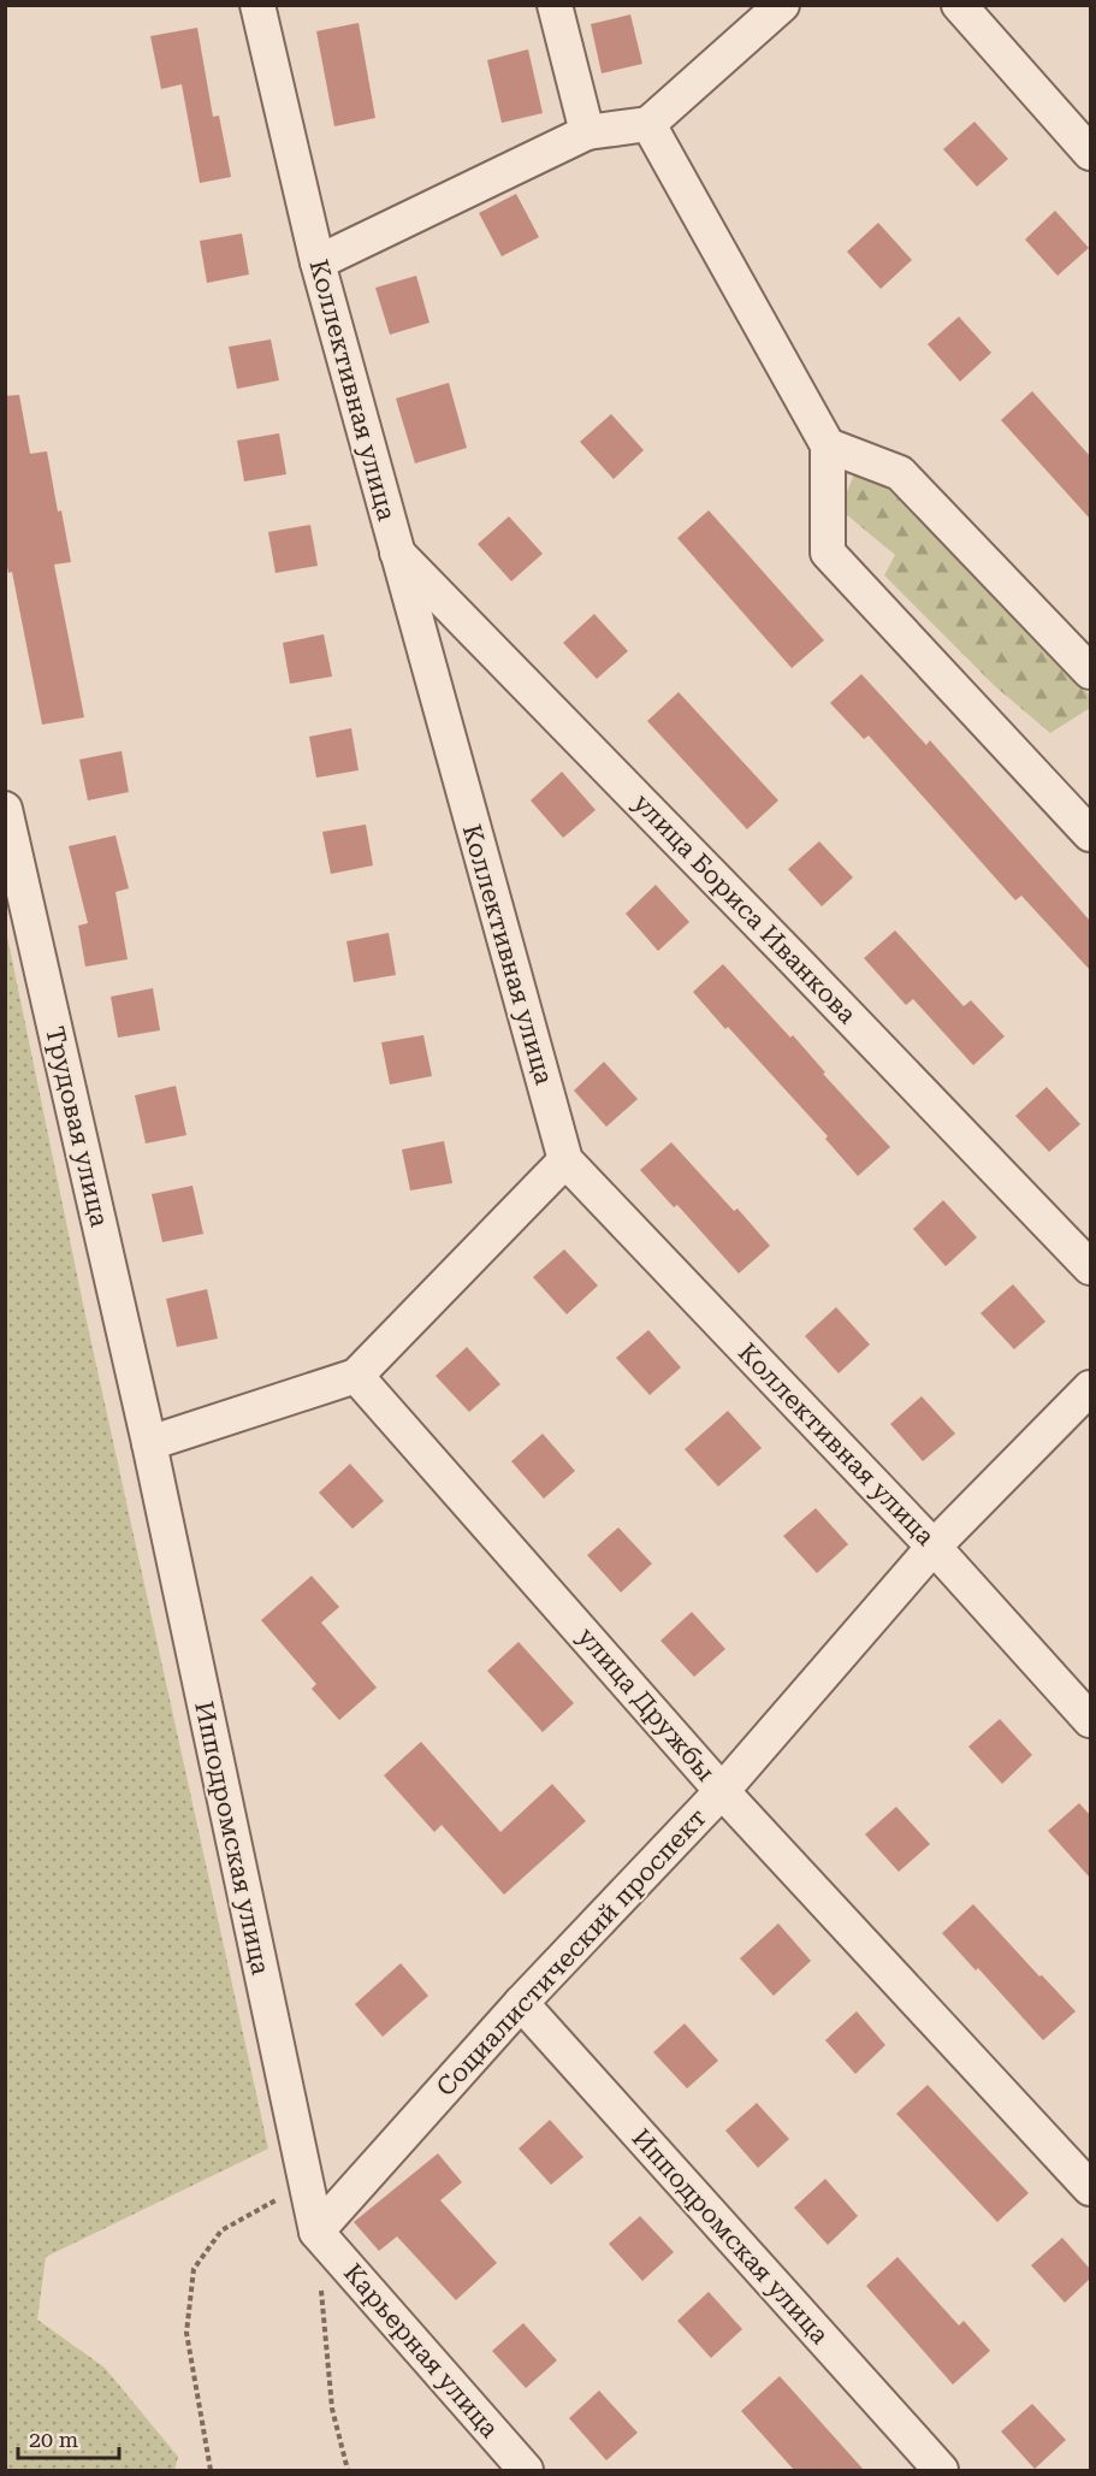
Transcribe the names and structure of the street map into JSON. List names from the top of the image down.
{
  "streets": {
    "street": [
      "Коллективная улица",
      "улица Бориса Иванкова",
      "Трудовая улица",
      "улица Дружбы",
      "Ипподромская улица",
      "Социалистический проспект",
      "Карьерная улица"
    ]
  },
  "crossings": [
    ["Коллективная улица", "улица Бориса Иванкова"],
    ["Коллективная улица", "Социалистический проспект"],
    ["Трудовая улица", "Ипподромская улица"],
    ["улица Дружбы", "Социалистический проспект"],
    ["Ипподромская улица", "Социалистический проспект"],
    ["Ипподромская улица", "Карьерная улица"],
    ["Социалистический проспект", "Карьерная улица"]
  ],
  "scale_bar": "20 m"
}
